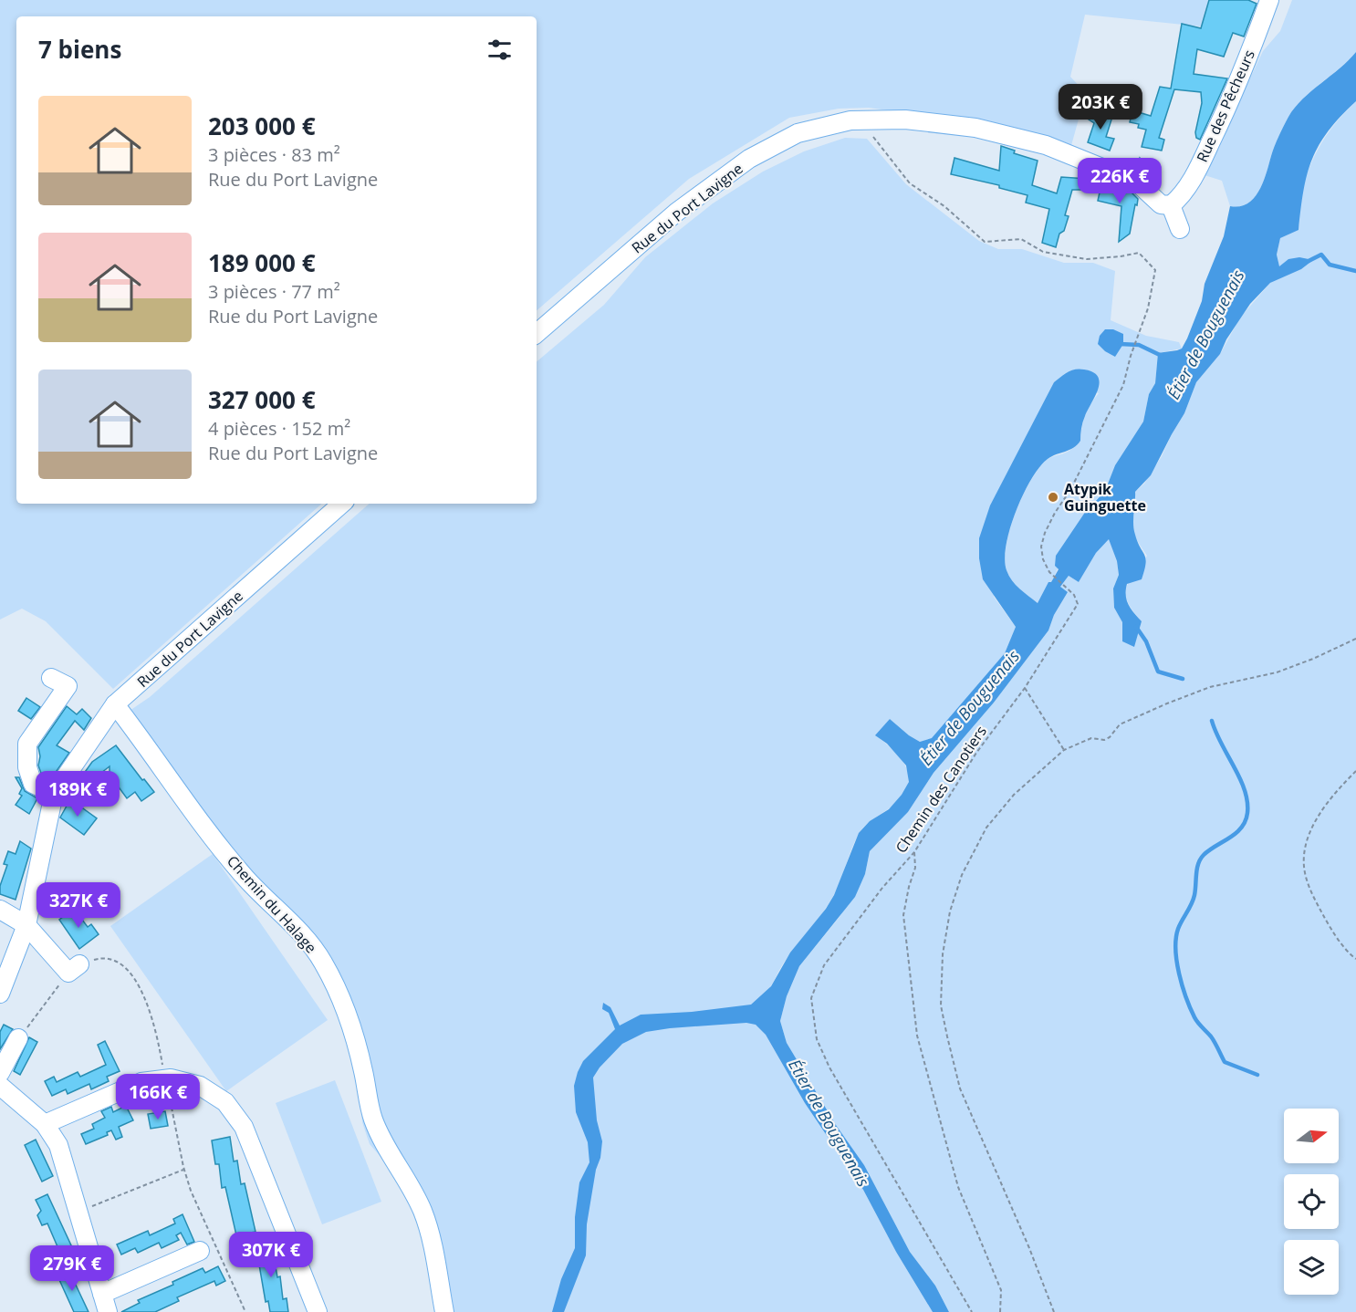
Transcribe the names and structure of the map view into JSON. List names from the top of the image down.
{
  "streets": {
    "street": ["Rue des Pêcheurs", "Rue du Port Lavigne", "Chemin du Halage"],
    "path": ["Chemin des Canotiers"]
  },
  "crossings": [
    ["Rue des Pêcheurs", "Rue du Port Lavigne"],
    ["Rue du Port Lavigne", "Chemin du Halage"]
  ],
  "water": ["Étier de Bouguenais"],
  "places": ["Atypik Guinguette"],
  "north": "right",
  "page": {
    "heading": "7 biens",
    "list": [
      {
        "name": "203 000 €",
        "note": "3 pièces · 83 m² · Rue du Port Lavigne"
      },
      {
        "name": "189 000 €",
        "note": "3 pièces · 77 m² · Rue du Port Lavigne"
      },
      {
        "name": "327 000 €",
        "note": "4 pièces · 152 m² · Rue du Port Lavigne"
      }
    ],
    "price": [
      "203K €",
      "226K €",
      "189K €",
      "327K €",
      "166K €",
      "307K €",
      "279K €"
    ]
  }
}
